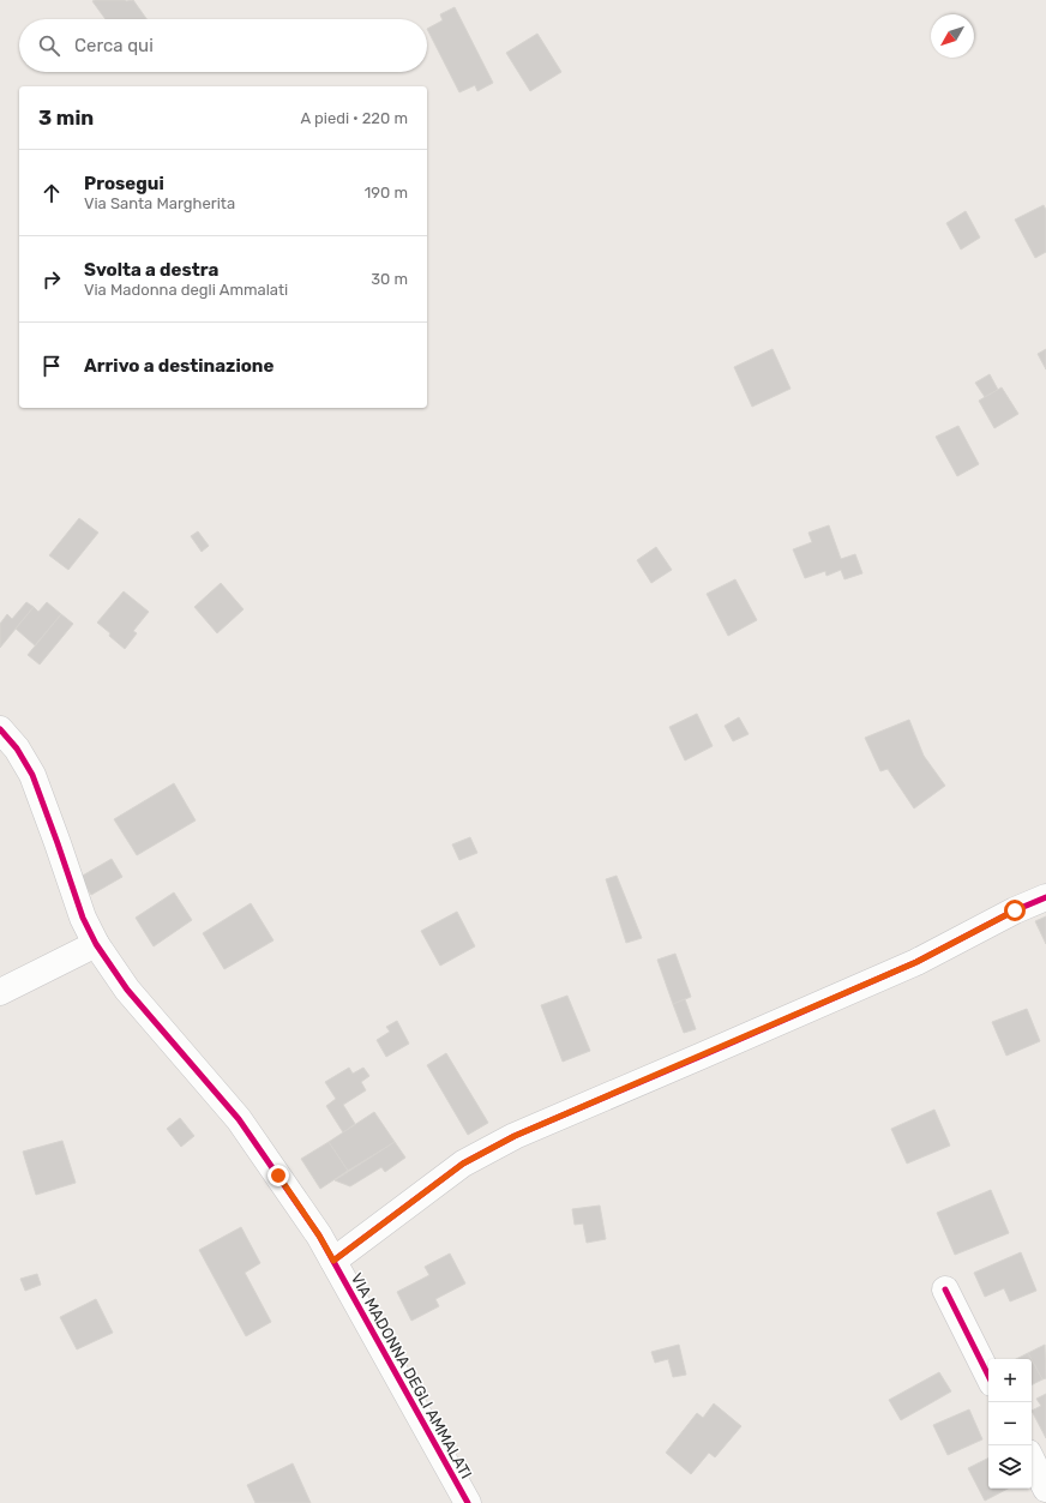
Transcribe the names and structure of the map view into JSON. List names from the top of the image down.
{
  "streets": {
    "street": ["VIA MADONNA DEGLI AMMALATI"]
  },
  "north": "bottom left",
  "page": {
    "search": "Cerca qui",
    "heading": ["3 min", "A piedi · 220 m"],
    "list": [
      ["Prosegui", "Via Santa Margherita", "190 m"],
      ["Svolta a destra", "Via Madonna degli Ammalati", "30 m"],
      "Arrivo a destinazione"
    ],
    "map_buttons": ["+", "−"]
  }
}
